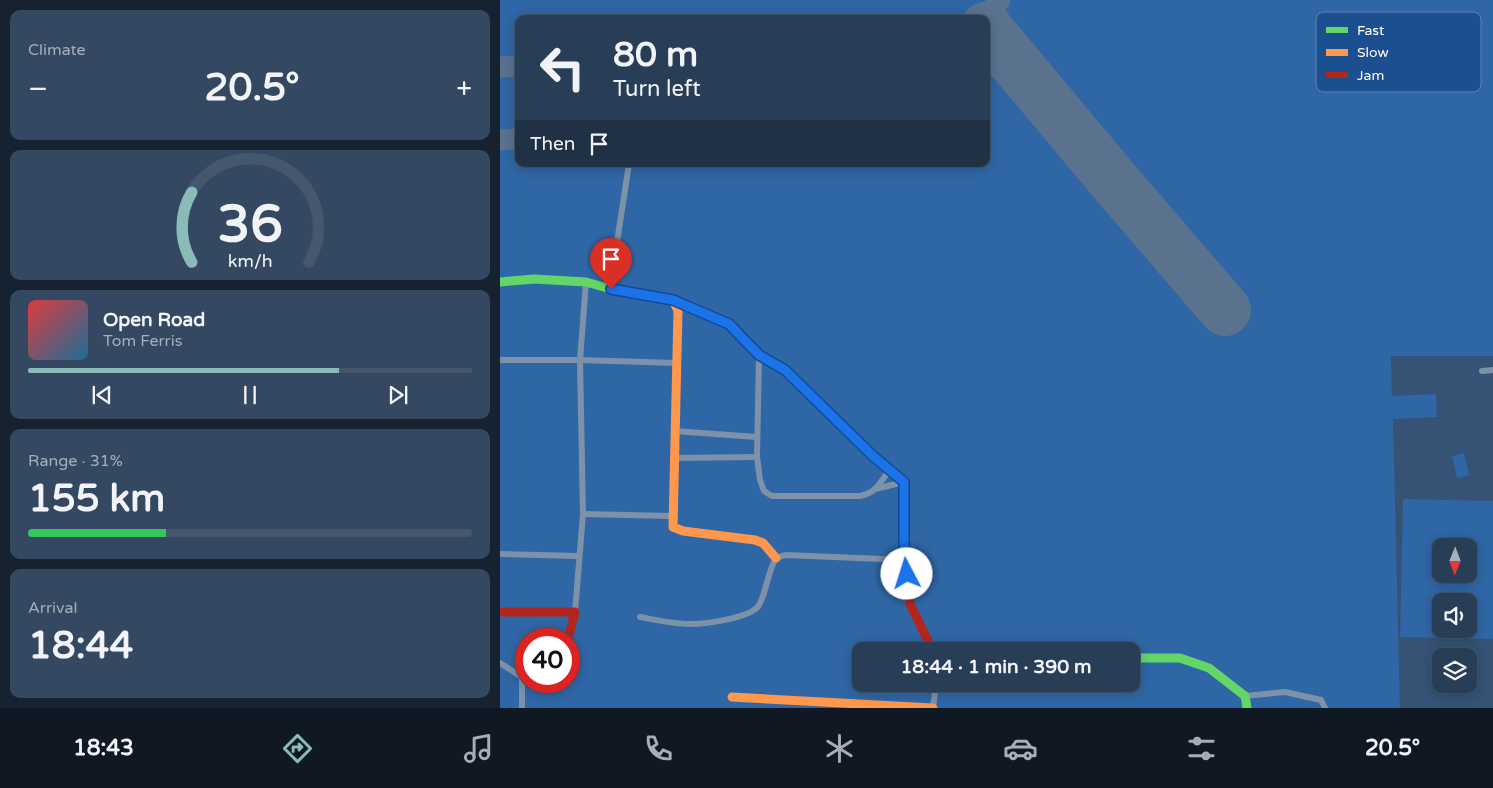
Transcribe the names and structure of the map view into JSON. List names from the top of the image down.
{
  "legend": ["Fast", "Slow", "Jam"],
  "north": "bottom",
  "page": {
    "tile": [
      "Climate",
      ["Range · 31%", "155 km"],
      ["Arrival", "18:44"]
    ],
    "turn": ["80 m", "Turn left"],
    "heat": ["−", "20.5°", "+"],
    "then": "Then",
    "song": ["Open Road", "Tom Ferris"],
    "limit": "40",
    "trip": "18:44 · 1 min · 390 m",
    "tabs": ["18:43", "20.5°"],
    "gauge": ["36", "km/h"]
  }
}
